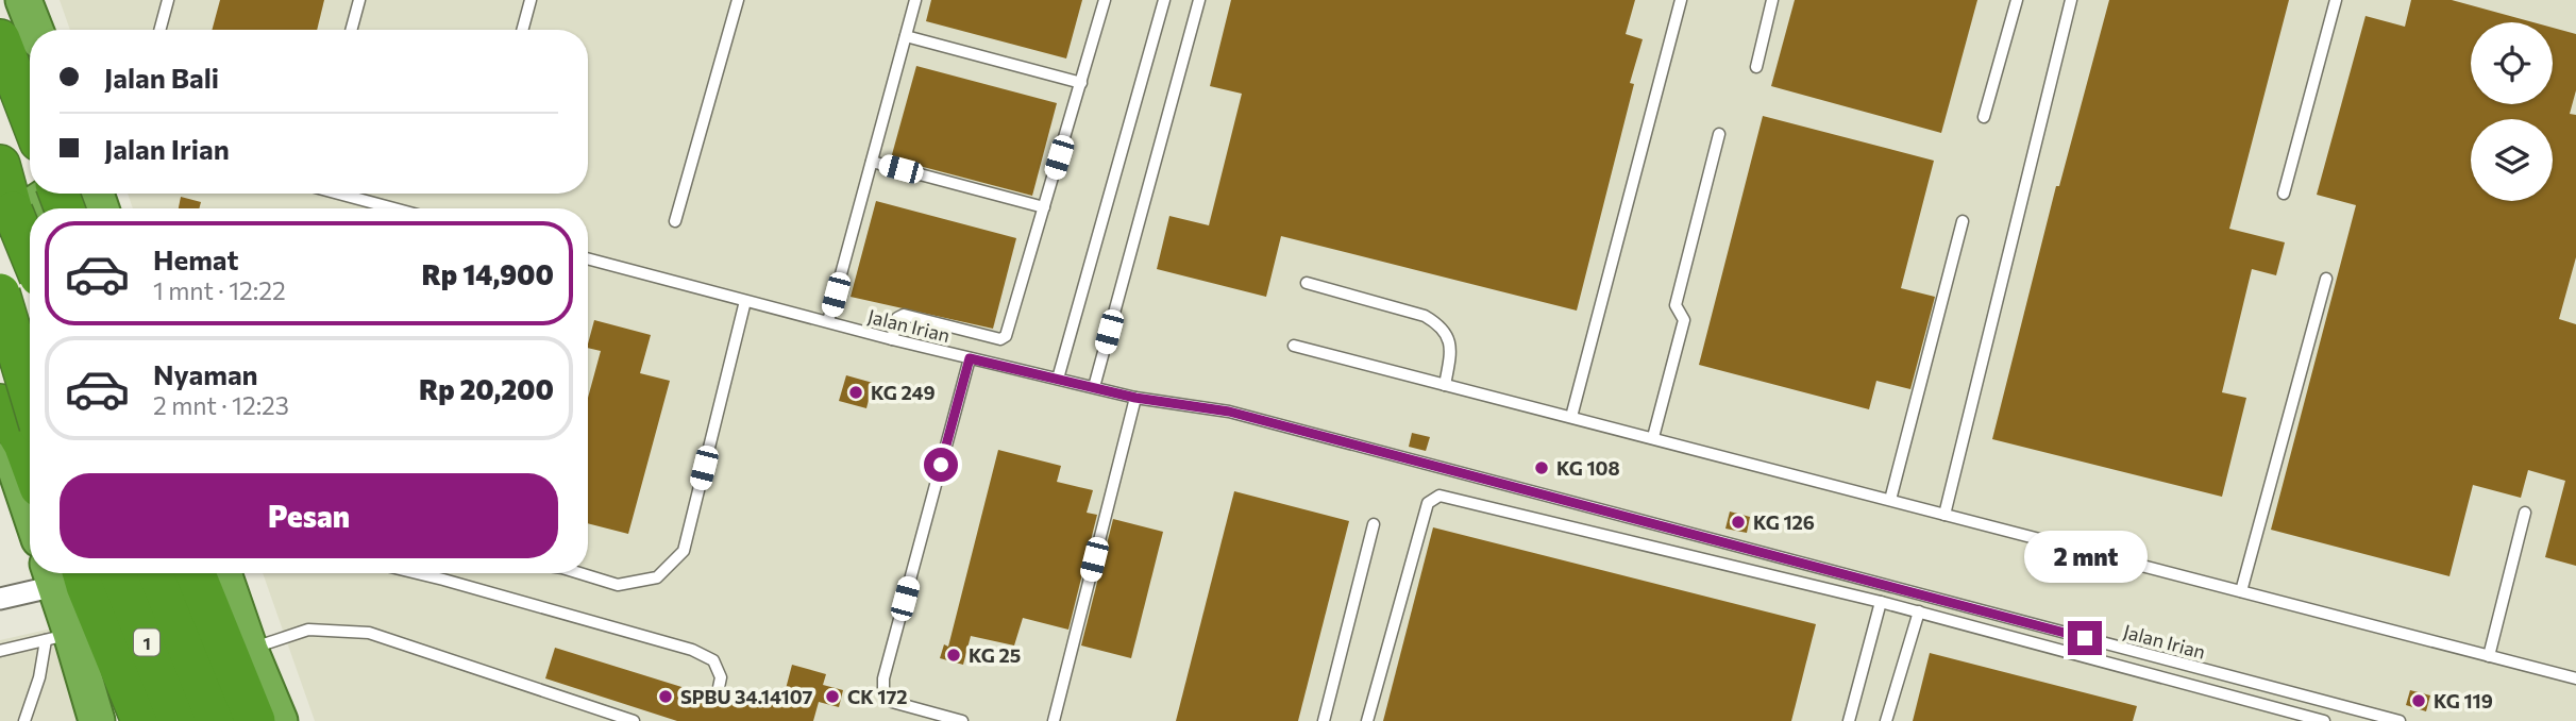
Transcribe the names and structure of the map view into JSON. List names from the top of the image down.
{
  "streets": {
    "highway": ["1"],
    "lane": ["Jalan Irian"]
  },
  "places": [
    "KG 249",
    "KG 108",
    "KG 126",
    "KG 25",
    "SPBU 34.14107",
    "CK 172",
    "KG 119"
  ],
  "page": {
    "banner": ["Jalan Bali", "Jalan Irian"],
    "list": [
      {
        "name": "Hemat",
        "note": "1 mnt · 12:22",
        "value": "Rp 14,900"
      },
      {
        "name": "Nyaman",
        "note": "2 mnt · 12:23",
        "value": "Rp 20,200"
      }
    ],
    "buttons": "Pesan",
    "bubble": "2 mnt"
  }
}
